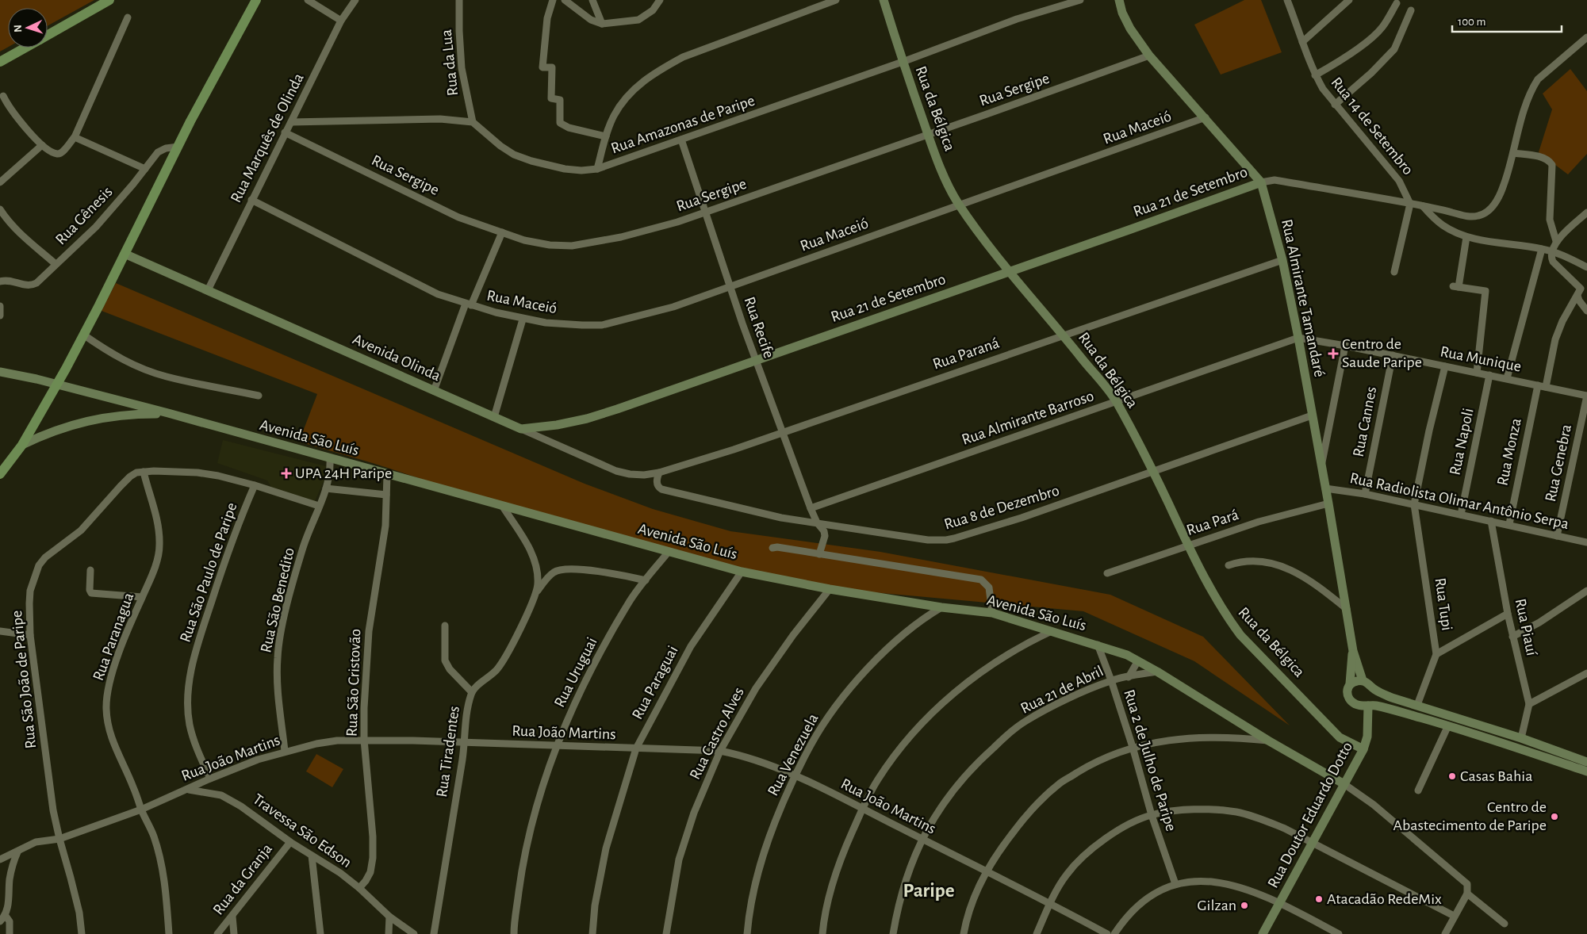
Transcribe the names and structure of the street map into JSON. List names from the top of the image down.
{
  "streets": {
    "main road": [
      "Rua da Bélgica",
      "Rua 21 de Setembro",
      "Rua Almirante Tamandaré",
      "Avenida Olinda",
      "Avenida São Luís",
      "Rua Doutor Eduardo Dotto"
    ],
    "street": [
      "Rua da Lua",
      "Rua Sergipe",
      "Rua Amazonas de Paripe",
      "Rua 14 de Setembro",
      "Rua Maceió",
      "Rua Marquês de Olinda",
      "Rua Gênesis",
      "Rua Recife",
      "Rua Paraná",
      "Rua Munique",
      "Rua Almirante Barroso",
      "Rua Cannes",
      "Rua Napoli",
      "Rua Monza",
      "Rua Genebra",
      "Rua Radiolista Olimar Antônio Serpa",
      "Rua 8 de Dezembro",
      "Rua Pará",
      "Rua São Paulo de Paripe",
      "Rua São Benedito",
      "Rua Tupi",
      "Rua Piauí",
      "Rua Paranagua",
      "Rua Uruguai",
      "Rua São João de Paripe",
      "Rua São Cristovão",
      "Rua Paraguai",
      "Rua 21 de Abril",
      "Rua João Martins",
      "Rua Castro Alves",
      "Rua Tiradentes",
      "Rua Venezuela",
      "Rua 2 de Julho de Paripe",
      "Travessa São Edson",
      "Rua da Granja"
    ]
  },
  "crossings": [
    ["Rua da Lua", "Rua Amazonas de Paripe"],
    ["Rua Sergipe", "Rua da Bélgica"],
    ["Rua Sergipe", "Rua Marquês de Olinda"],
    ["Rua Sergipe", "Rua Almirante Tamandaré"],
    ["Rua Sergipe", "Rua Recife"],
    ["Rua da Bélgica", "Rua Amazonas de Paripe"],
    ["Rua da Bélgica", "Rua Maceió"],
    ["Rua da Bélgica", "Rua 21 de Setembro"],
    ["Rua da Bélgica", "Rua Paraná"],
    ["Rua da Bélgica", "Rua Almirante Barroso"],
    ["Rua da Bélgica", "Rua 8 de Dezembro"],
    ["Rua da Bélgica", "Rua Pará"],
    ["Rua da Bélgica", "Rua Doutor Eduardo Dotto"],
    ["Rua Amazonas de Paripe", "Rua Recife"],
    ["Rua Maceió", "Rua Marquês de Olinda"],
    ["Rua Maceió", "Rua Almirante Tamandaré"],
    ["Rua Maceió", "Rua Recife"],
    ["Rua Maceió", "Avenida Olinda"],
    ["Rua Marquês de Olinda", "Avenida Olinda"],
    ["Rua 21 de Setembro", "Rua Almirante Tamandaré"],
    ["Rua 21 de Setembro", "Rua Recife"],
    ["Rua 21 de Setembro", "Avenida Olinda"],
    ["Rua Almirante Tamandaré", "Rua Paraná"],
    ["Rua Almirante Tamandaré", "Rua Munique"],
    ["Rua Almirante Tamandaré", "Rua Almirante Barroso"],
    ["Rua Almirante Tamandaré", "Rua Radiolista Olimar Antônio Serpa"],
    ["Rua Almirante Tamandaré", "Rua 8 de Dezembro"],
    ["Rua Almirante Tamandaré", "Rua Pará"],
    ["Rua Almirante Tamandaré", "Rua Doutor Eduardo Dotto"],
    ["Rua Recife", "Rua Paraná"],
    ["Rua Recife", "Rua Almirante Barroso"],
    ["Rua Recife", "Rua 8 de Dezembro"],
    ["Rua Paraná", "Avenida Olinda"],
    ["Rua Paraná", "Rua 8 de Dezembro"],
    ["Avenida Olinda", "Rua 8 de Dezembro"],
    ["Rua Munique", "Rua Almirante Barroso"],
    ["Rua Munique", "Rua Cannes"],
    ["Rua Munique", "Rua Napoli"],
    ["Rua Munique", "Rua Monza"],
    ["Rua Munique", "Rua Genebra"],
    ["Rua Munique", "Rua Tupi"],
    ["Rua Cannes", "Rua Radiolista Olimar Antônio Serpa"],
    ["Avenida São Luís", "Rua São Benedito"],
    ["Avenida São Luís", "Rua Uruguai"],
    ["Avenida São Luís", "Rua São Cristovão"],
    ["Avenida São Luís", "Rua Paraguai"],
    ["Avenida São Luís", "Rua 21 de Abril"],
    ["Avenida São Luís", "Rua Castro Alves"],
    ["Avenida São Luís", "Rua Tiradentes"],
    ["Avenida São Luís", "Rua Venezuela"],
    ["Avenida São Luís", "Rua 2 de Julho de Paripe"],
    ["Avenida São Luís", "Rua Doutor Eduardo Dotto"],
    ["Rua Napoli", "Rua Radiolista Olimar Antônio Serpa"],
    ["Rua Monza", "Rua Radiolista Olimar Antônio Serpa"],
    ["Rua Genebra", "Rua Radiolista Olimar Antônio Serpa"],
    ["Rua Radiolista Olimar Antônio Serpa", "Rua Tupi"],
    ["Rua Radiolista Olimar Antônio Serpa", "Rua Piauí"],
    ["Rua São Paulo de Paripe", "Rua Paranagua"],
    ["Rua São Paulo de Paripe", "Rua São João de Paripe"],
    ["Rua São Paulo de Paripe", "Rua João Martins"],
    ["Rua São Benedito", "Rua João Martins"],
    ["Rua Paranagua", "Rua São João de Paripe"],
    ["Rua Paranagua", "Rua João Martins"],
    ["Rua Uruguai", "Rua João Martins"],
    ["Rua São João de Paripe", "Rua João Martins"],
    ["Rua São Cristovão", "Rua João Martins"],
    ["Rua São Cristovão", "Travessa São Edson"],
    ["Rua Paraguai", "Rua João Martins"],
    ["Rua 21 de Abril", "Rua João Martins"],
    ["Rua 21 de Abril", "Rua 2 de Julho de Paripe"],
    ["Rua João Martins", "Rua Castro Alves"],
    ["Rua João Martins", "Rua Tiradentes"],
    ["Rua João Martins", "Rua Venezuela"],
    ["Rua João Martins", "Travessa São Edson"],
    ["Travessa São Edson", "Rua da Granja"]
  ],
  "districts": ["Paripe"],
  "places": {
    "health": ["Centro de Saude Paripe", "UPA 24H Paripe"],
    "other": [
      "Casas Bahia",
      "Centro de Abastecimento de Paripe",
      "Atacadão RedeMix",
      "Gilzan"
    ]
  },
  "scale_bar": "100 m",
  "north": "left"
}
